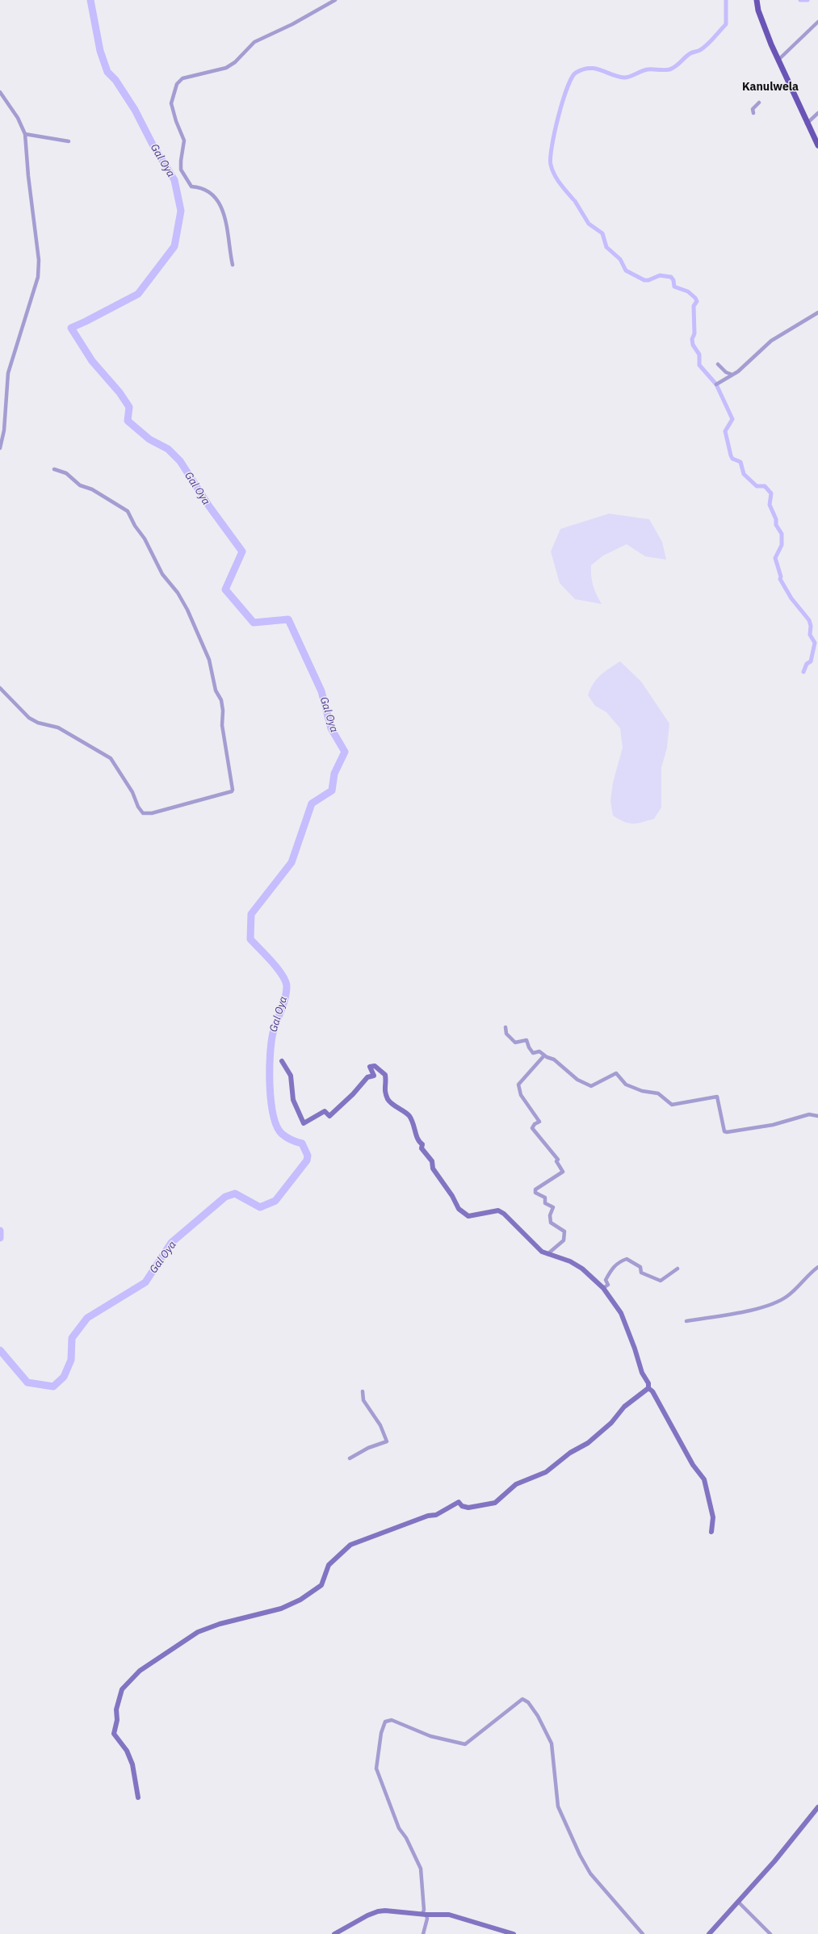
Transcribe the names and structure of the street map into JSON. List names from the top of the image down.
{
  "districts": ["Kanulwela"],
  "water": ["Gal Oya"]
}
